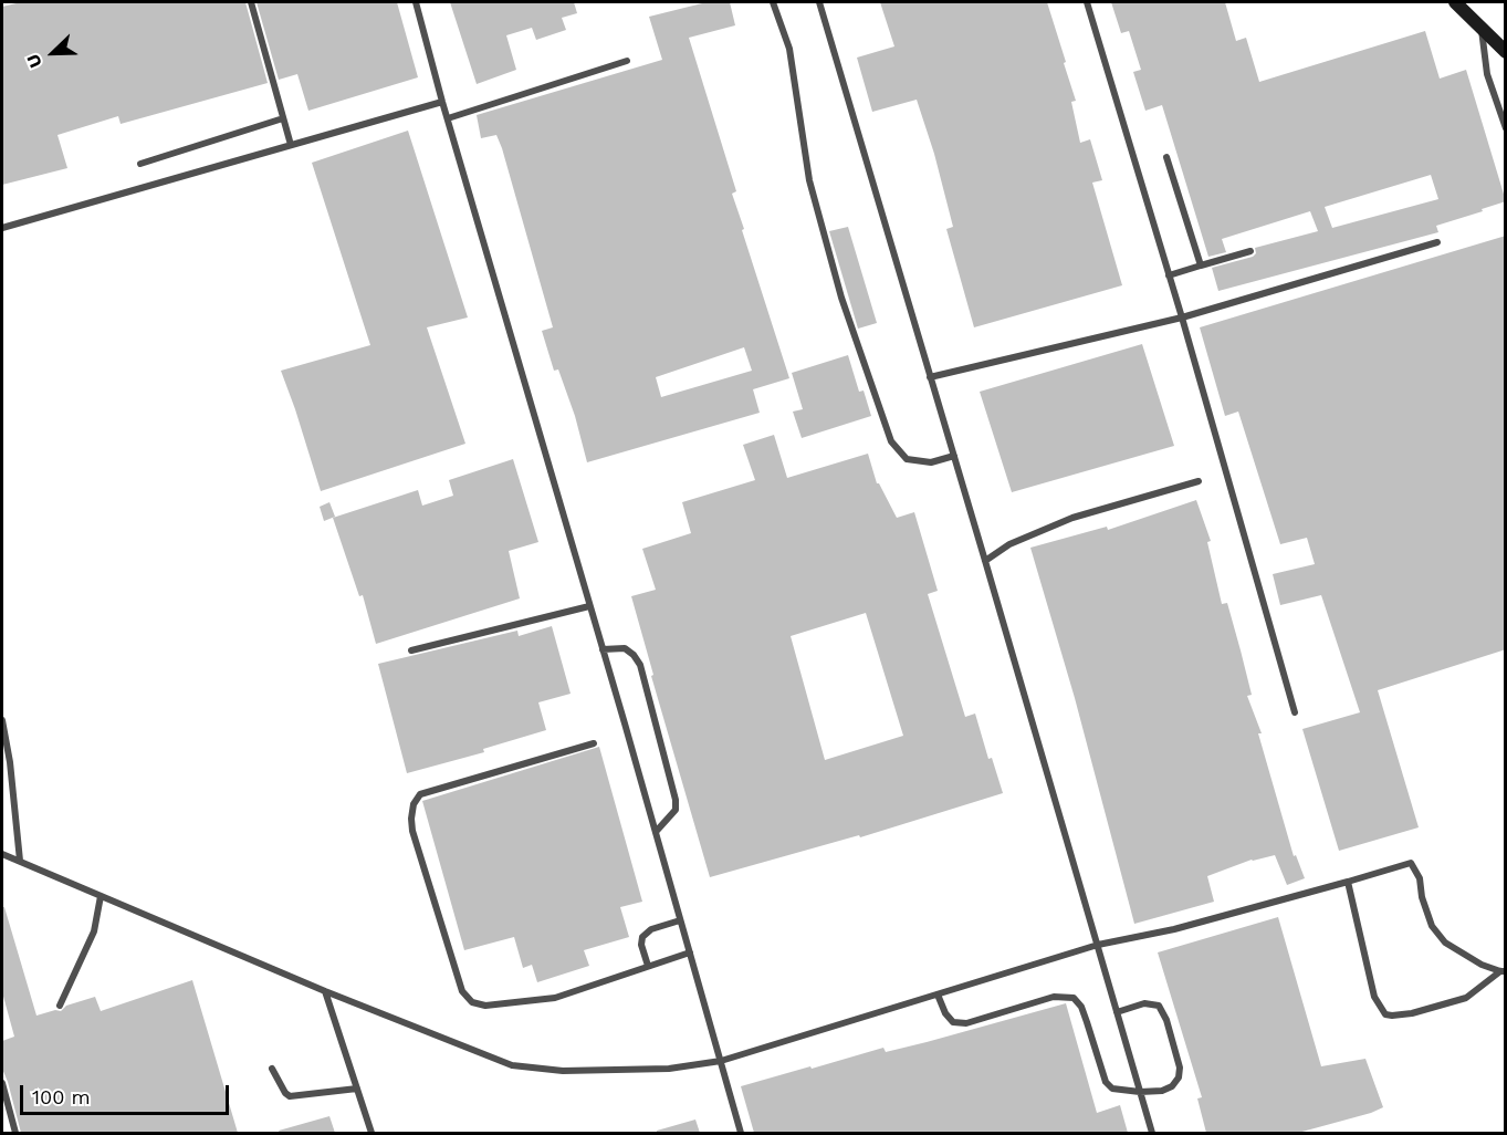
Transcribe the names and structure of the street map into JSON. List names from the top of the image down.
{
  "scale_bar": "100 m",
  "north": "bottom left"
}
